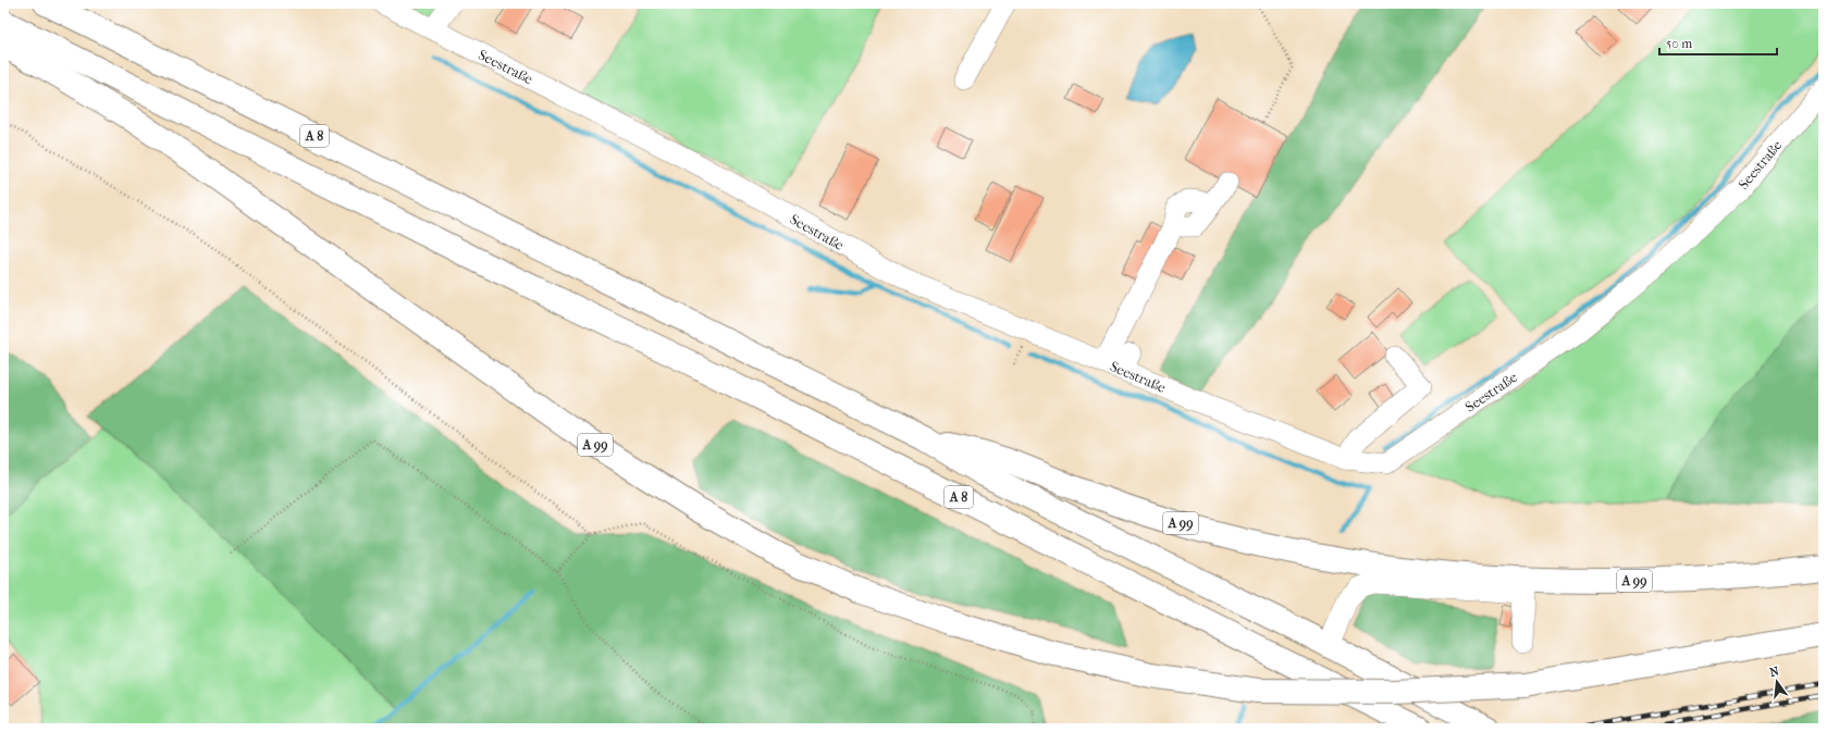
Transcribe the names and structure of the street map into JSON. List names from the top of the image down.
{
  "streets": {
    "highway": ["A 8", "A 99"],
    "street": ["Seestraße"]
  },
  "crossings": [
    ["A 8", "A 99"]
  ],
  "scale_bar": "50 m",
  "north": "top"
}
